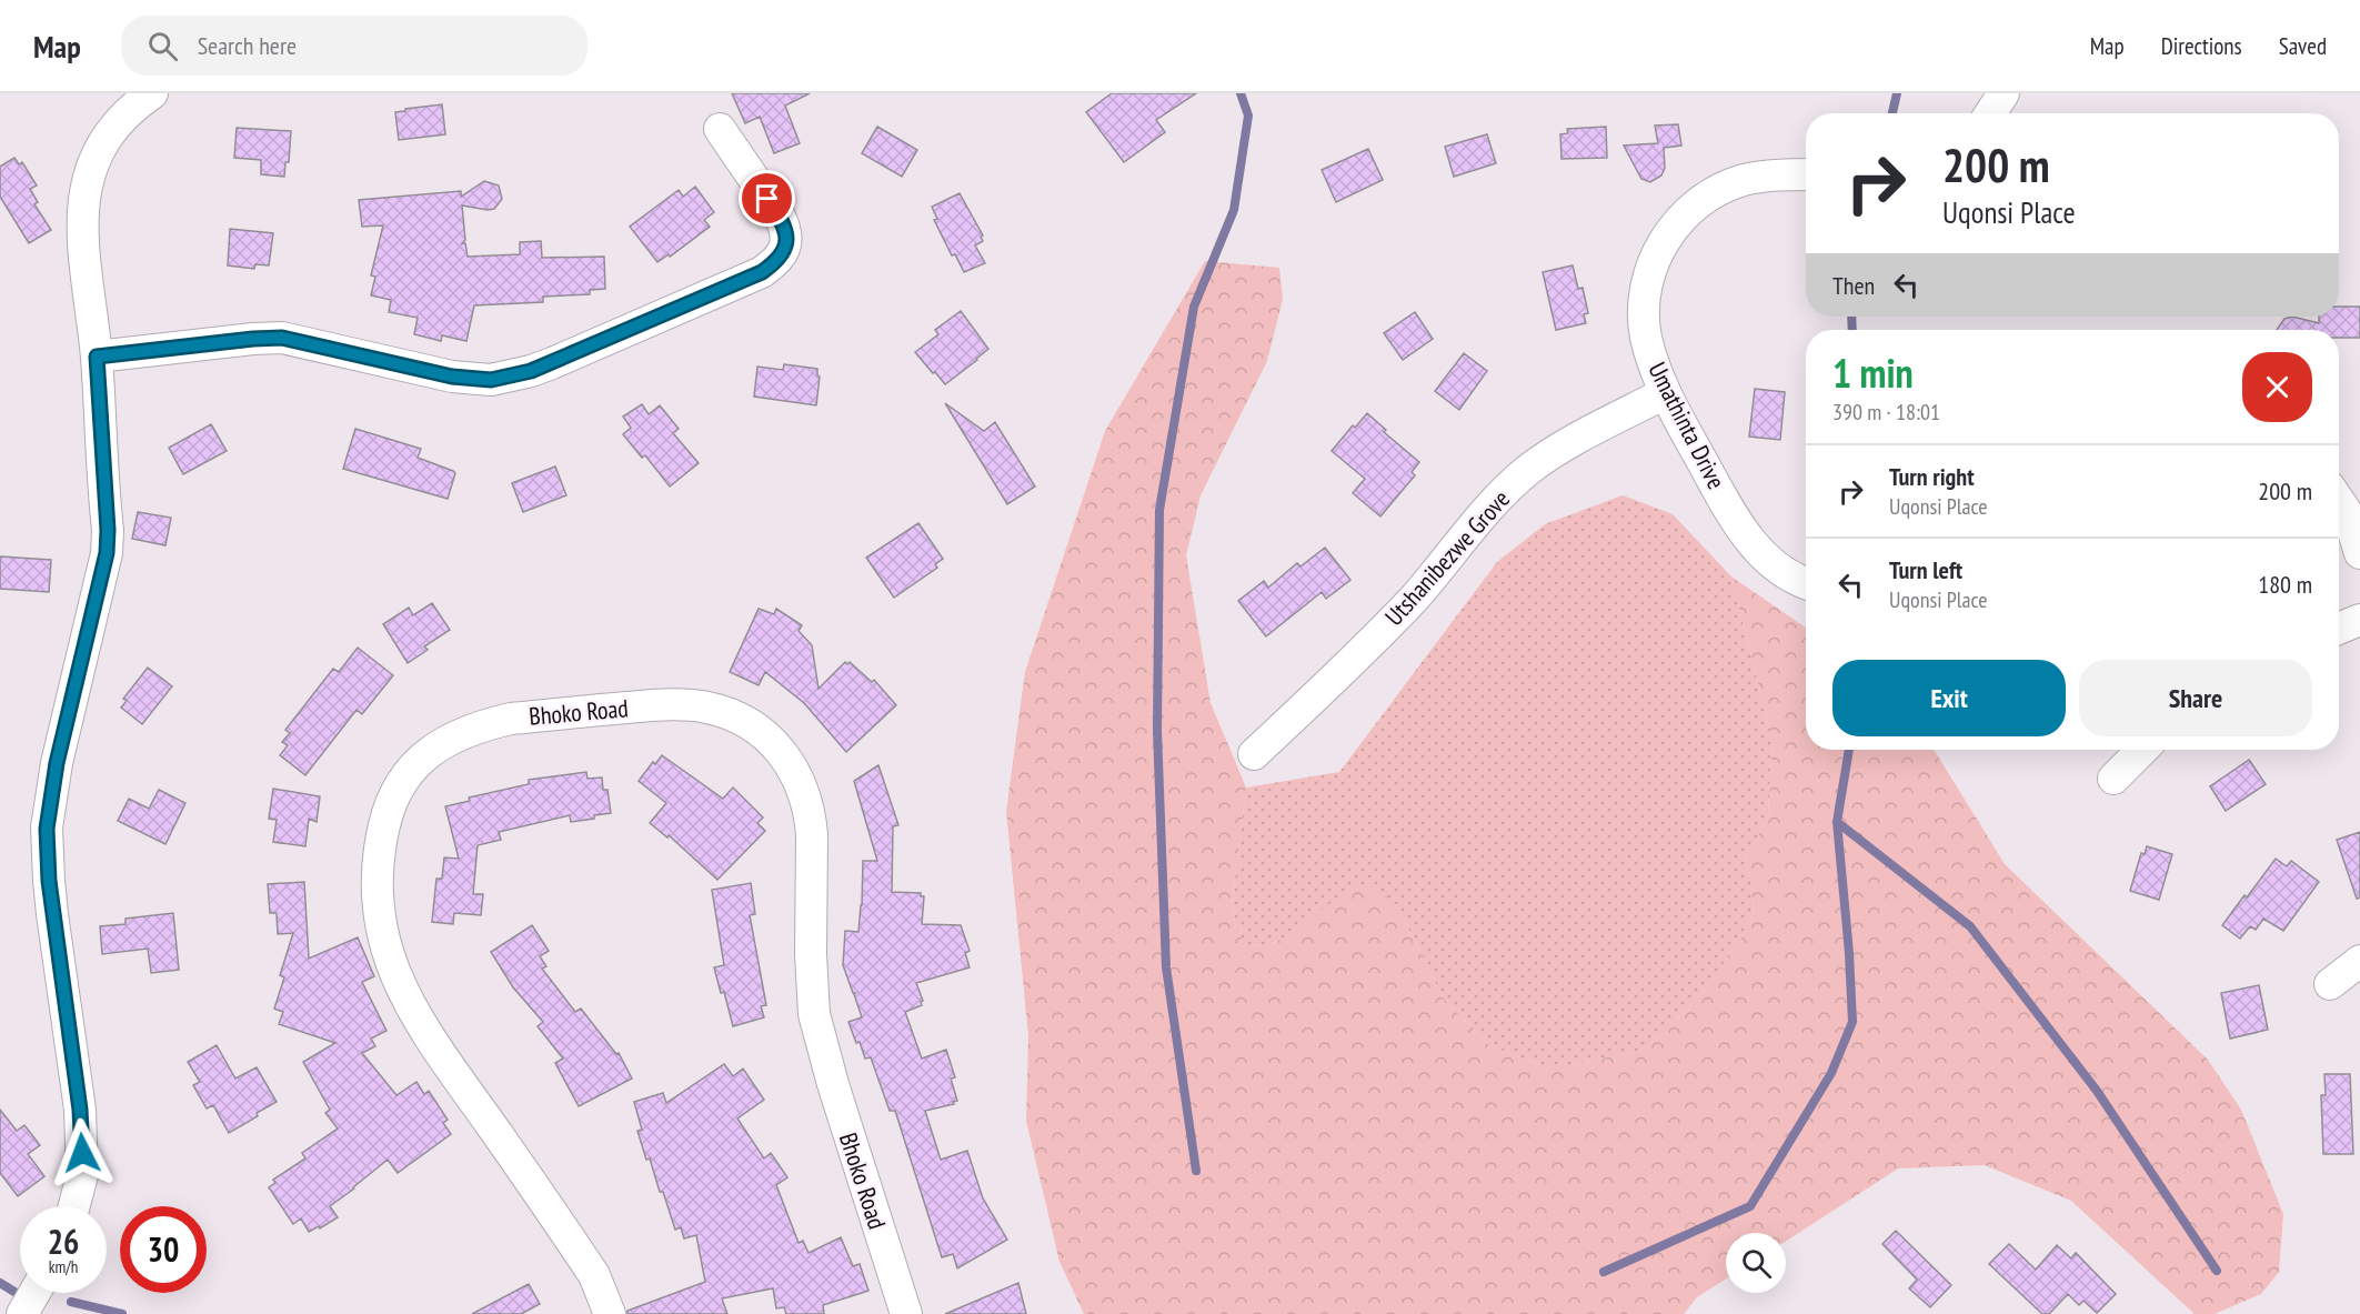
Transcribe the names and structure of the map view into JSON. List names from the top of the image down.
{
  "streets": {
    "street": ["Umathinta Drive", "Utshanibezwe Grove", "Bhoko Road"]
  },
  "crossings": [
    ["Umathinta Drive", "Utshanibezwe Grove"]
  ],
  "page": {
    "header": "Map",
    "search": "Search here",
    "nav": ["Map", "Directions", "Saved"],
    "turn": ["200 m", "Uqonsi Place"],
    "then": "Then",
    "heading": ["1 min", "390 m · 18:01"],
    "list": [
      {
        "name": "Turn right",
        "note": "Uqonsi Place",
        "value": "200 m"
      },
      {
        "name": "Turn left",
        "note": "Uqonsi Place",
        "value": "180 m"
      }
    ],
    "buttons": ["Exit", "Share"],
    "speed": "26 km/h",
    "limit": "30"
  }
}
